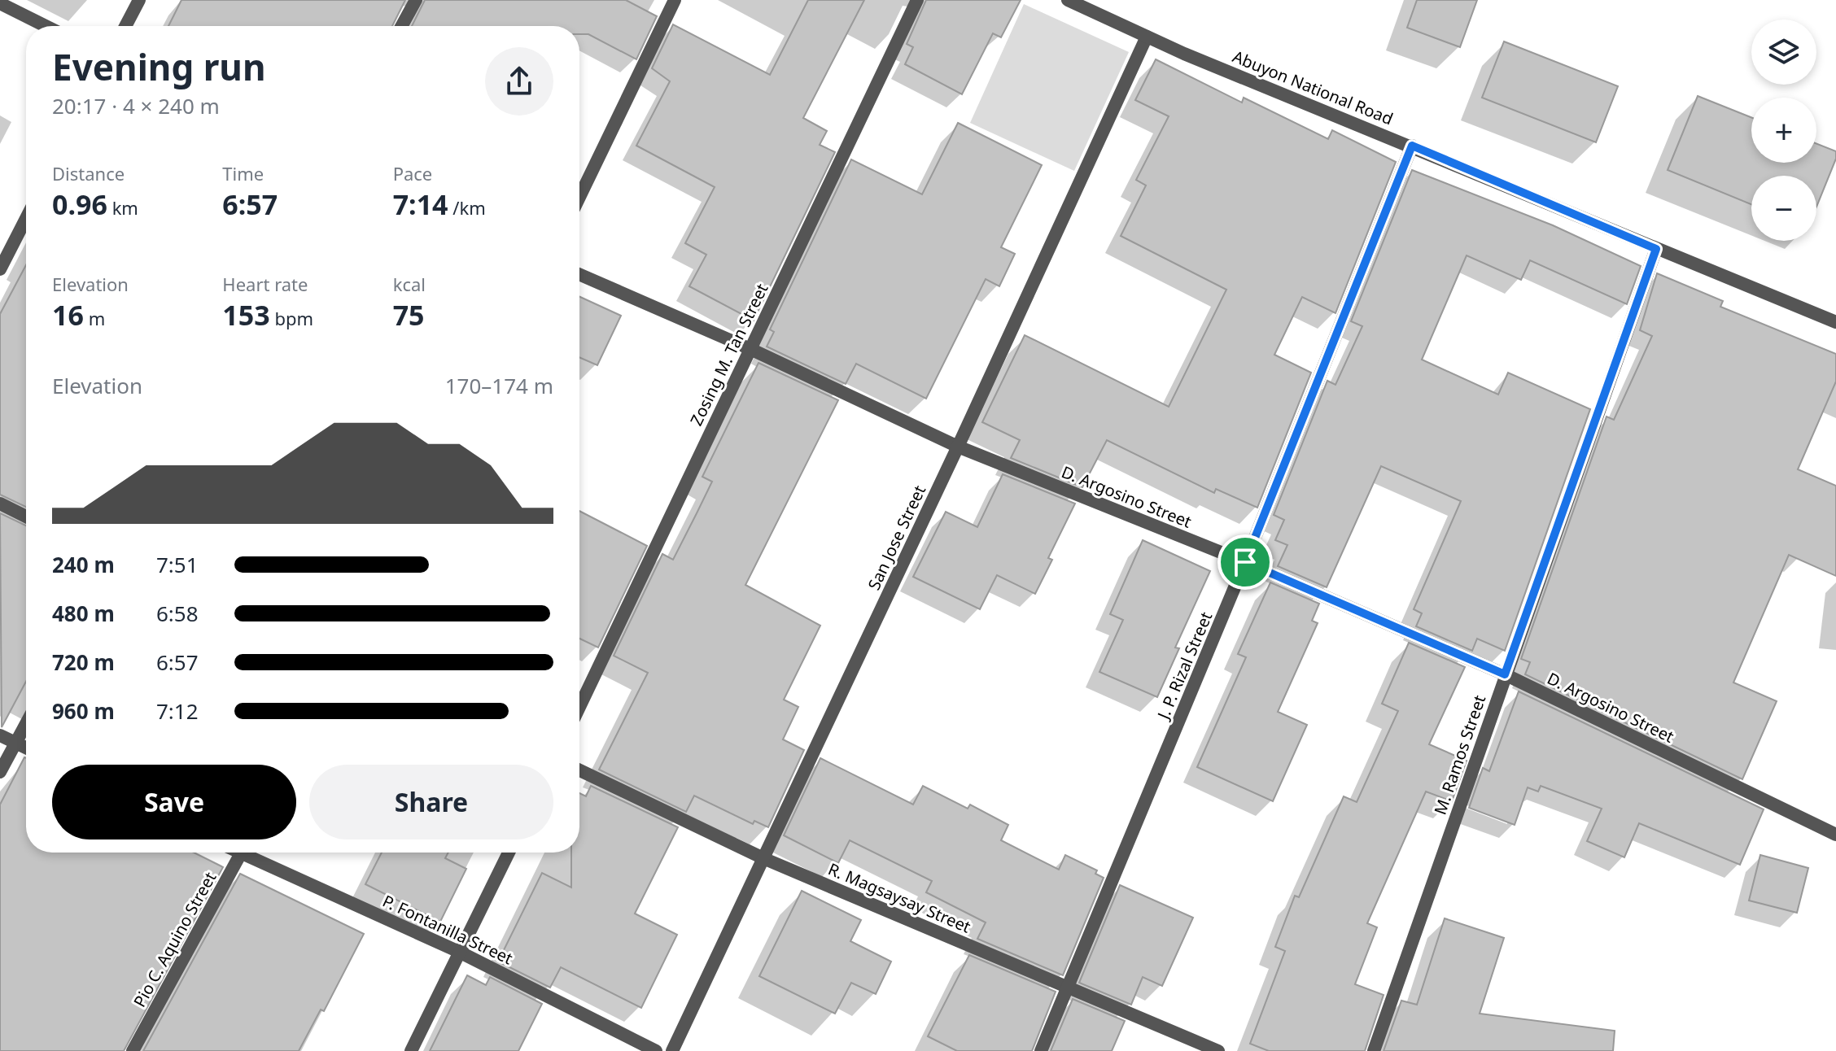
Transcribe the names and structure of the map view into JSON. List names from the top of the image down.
{
  "streets": {
    "street": [
      "Abuyon National Road",
      "Zosing M. Tan Street",
      "D. Argosino Street",
      "San Jose Street",
      "J. P. Rizal Street",
      "M. Ramos Street",
      "R. Magsaysay Street",
      "P. Fontanilla Street",
      "Pio C. Aquino Street"
    ]
  },
  "crossings": [
    ["Abuyon National Road", "San Jose Street"],
    ["Abuyon National Road", "J. P. Rizal Street"],
    ["Abuyon National Road", "M. Ramos Street"],
    ["Zosing M. Tan Street", "D. Argosino Street"],
    ["D. Argosino Street", "San Jose Street"],
    ["D. Argosino Street", "J. P. Rizal Street"],
    ["D. Argosino Street", "M. Ramos Street"],
    ["San Jose Street", "R. Magsaysay Street"],
    ["J. P. Rizal Street", "R. Magsaysay Street"]
  ],
  "page": {
    "map_buttons": ["+", "−"],
    "heading": ["Evening run", "20:17 · 4 × 240 m"],
    "stats": [
      ["Distance", "0.96 km"],
      ["Time", "6:57"],
      ["Pace", "7:14 /km"],
      ["Elevation", "16 m"],
      ["Heart rate", "153 bpm"],
      ["kcal", "75"]
    ],
    "chart": ["Elevation", "170–174 m"],
    "list": [
      {
        "name": "240 m",
        "note": "7:51"
      },
      {
        "name": "480 m",
        "note": "6:58"
      },
      {
        "name": "720 m",
        "note": "6:57"
      },
      {
        "name": "960 m",
        "note": "7:12"
      }
    ],
    "buttons": ["Save", "Share"]
  }
}
